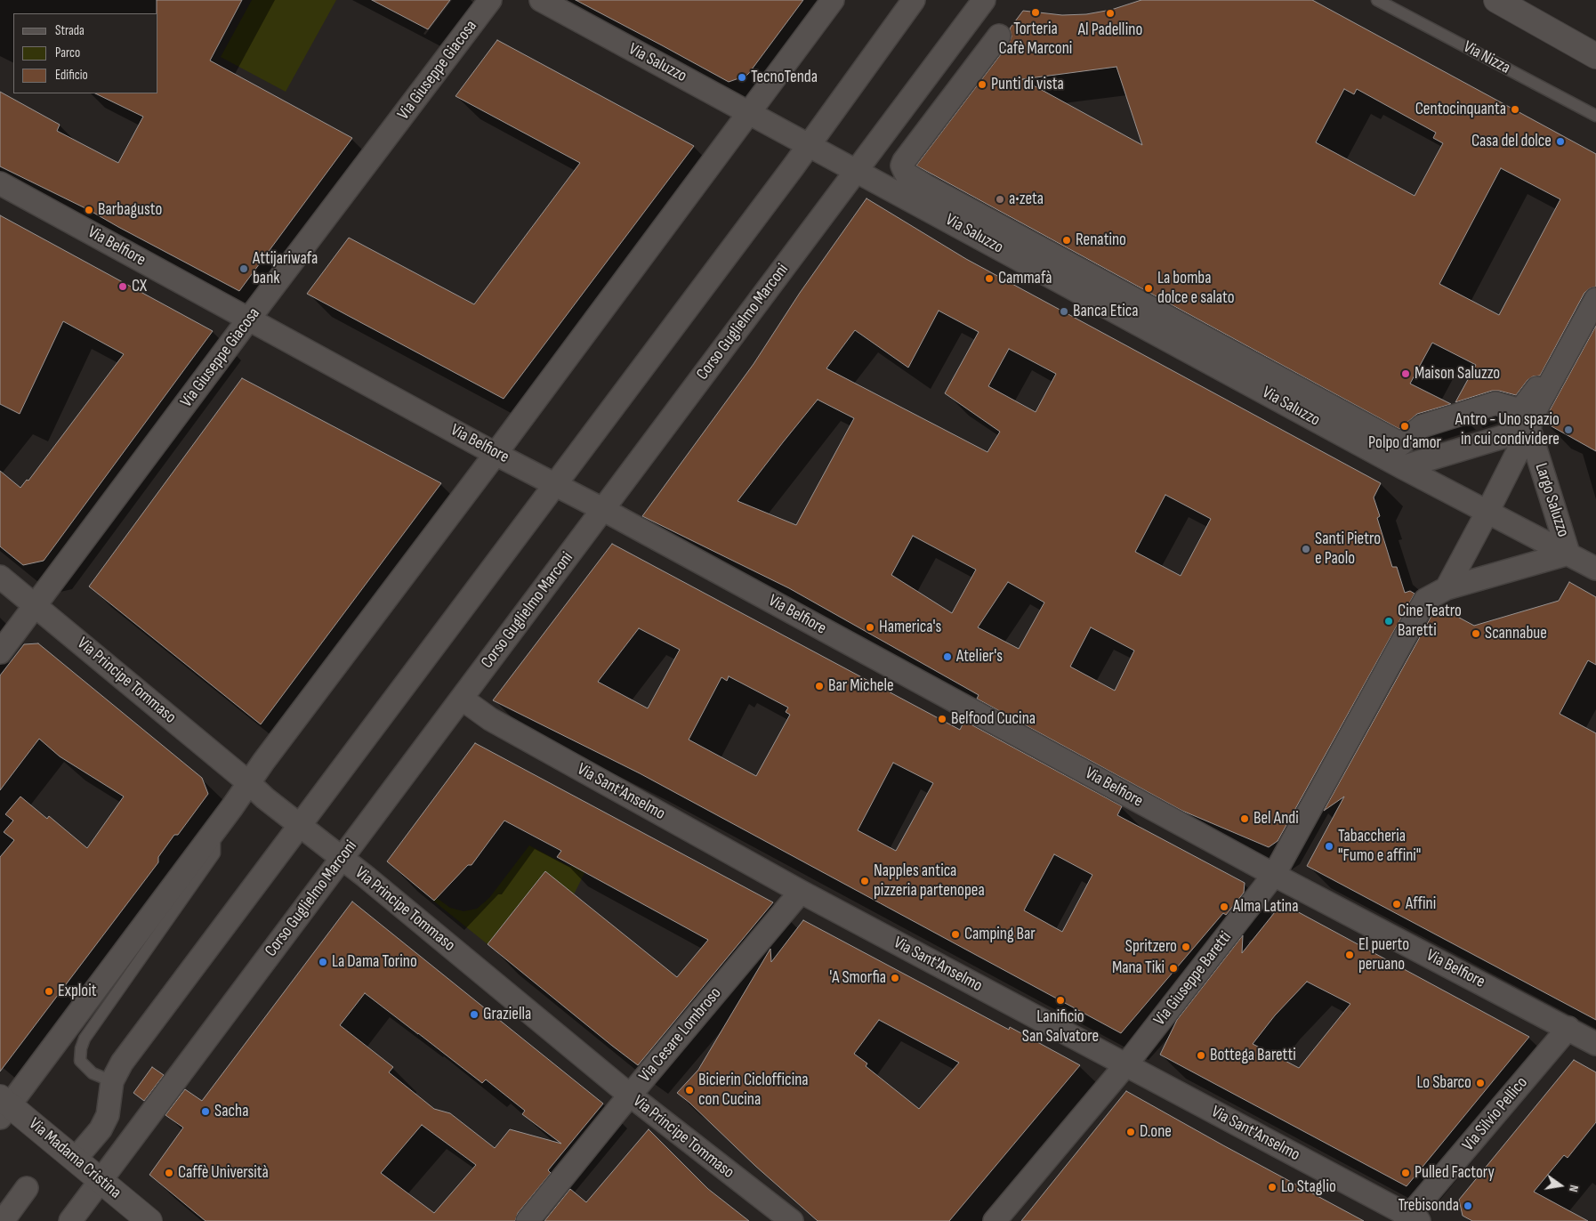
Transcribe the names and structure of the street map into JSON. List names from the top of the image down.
{
  "streets": {
    "street": [
      "Via Saluzzo",
      "Via Giuseppe Giacosa",
      "Via Belfiore",
      "Corso Guglielmo Marconi",
      "Largo Saluzzo",
      "Via Principe Tommaso",
      "Via Sant'Anselmo",
      "Via Giuseppe Baretti",
      "Via Cesare Lombroso",
      "Via Silvio Pellico",
      "Via Madama Cristina"
    ],
    "lane": ["Via Nizza"]
  },
  "crossings": [
    ["Via Saluzzo", "Corso Guglielmo Marconi"],
    ["Via Saluzzo", "Largo Saluzzo"],
    ["Via Giuseppe Giacosa", "Via Belfiore"],
    ["Via Giuseppe Giacosa", "Via Principe Tommaso"],
    ["Via Belfiore", "Corso Guglielmo Marconi"],
    ["Via Belfiore", "Via Giuseppe Baretti"],
    ["Via Belfiore", "Via Silvio Pellico"],
    ["Corso Guglielmo Marconi", "Via Principe Tommaso"],
    ["Corso Guglielmo Marconi", "Via Sant'Anselmo"],
    ["Corso Guglielmo Marconi", "Via Madama Cristina"],
    ["Largo Saluzzo", "Via Giuseppe Baretti"],
    ["Via Principe Tommaso", "Via Cesare Lombroso"],
    ["Via Sant'Anselmo", "Via Giuseppe Baretti"],
    ["Via Sant'Anselmo", "Via Cesare Lombroso"],
    ["Via Sant'Anselmo", "Via Silvio Pellico"]
  ],
  "places": [
    "Torteria Cafè Marconi",
    "Al Padellino",
    "TecnoTenda",
    "Punti di vista",
    "Centocinquanta",
    "Casa del dolce",
    "a•zeta",
    "Barbagusto",
    "Renatino",
    "Attijariwafa bank",
    "Cammafà",
    "CX",
    "La bomba dolce e salato",
    "Banca Etica",
    "Maison Saluzzo",
    "Polpo d'amor",
    "Antro - Uno spazio in cui condividere",
    "Santi Pietro e Paolo",
    "Cine Teatro Baretti",
    "Hamerica's",
    "Scannabue",
    "Atelier's",
    "Bar Michele",
    "Belfood Cucina",
    "Bel Andi",
    "Tabaccheria \"Fumo e affini\"",
    "Napples antica pizzeria partenopea",
    "Affini",
    "Alma Latina",
    "Camping Bar",
    "Spritzero",
    "El puerto peruano",
    "La Dama Torino",
    "Mana Tiki",
    "'A Smorfia",
    "Exploit",
    "Lanificio San Salvatore",
    "Graziella",
    "Bottega Baretti",
    "Lo Sbarco",
    "Bicierin Ciclofficina con Cucina",
    "Sacha",
    "D.one",
    "Caffè Università",
    "Pulled Factory",
    "Lo Staglio",
    "Trebisonda"
  ],
  "legend": ["Strada", "Parco", "Edificio"],
  "north": "right"
}
